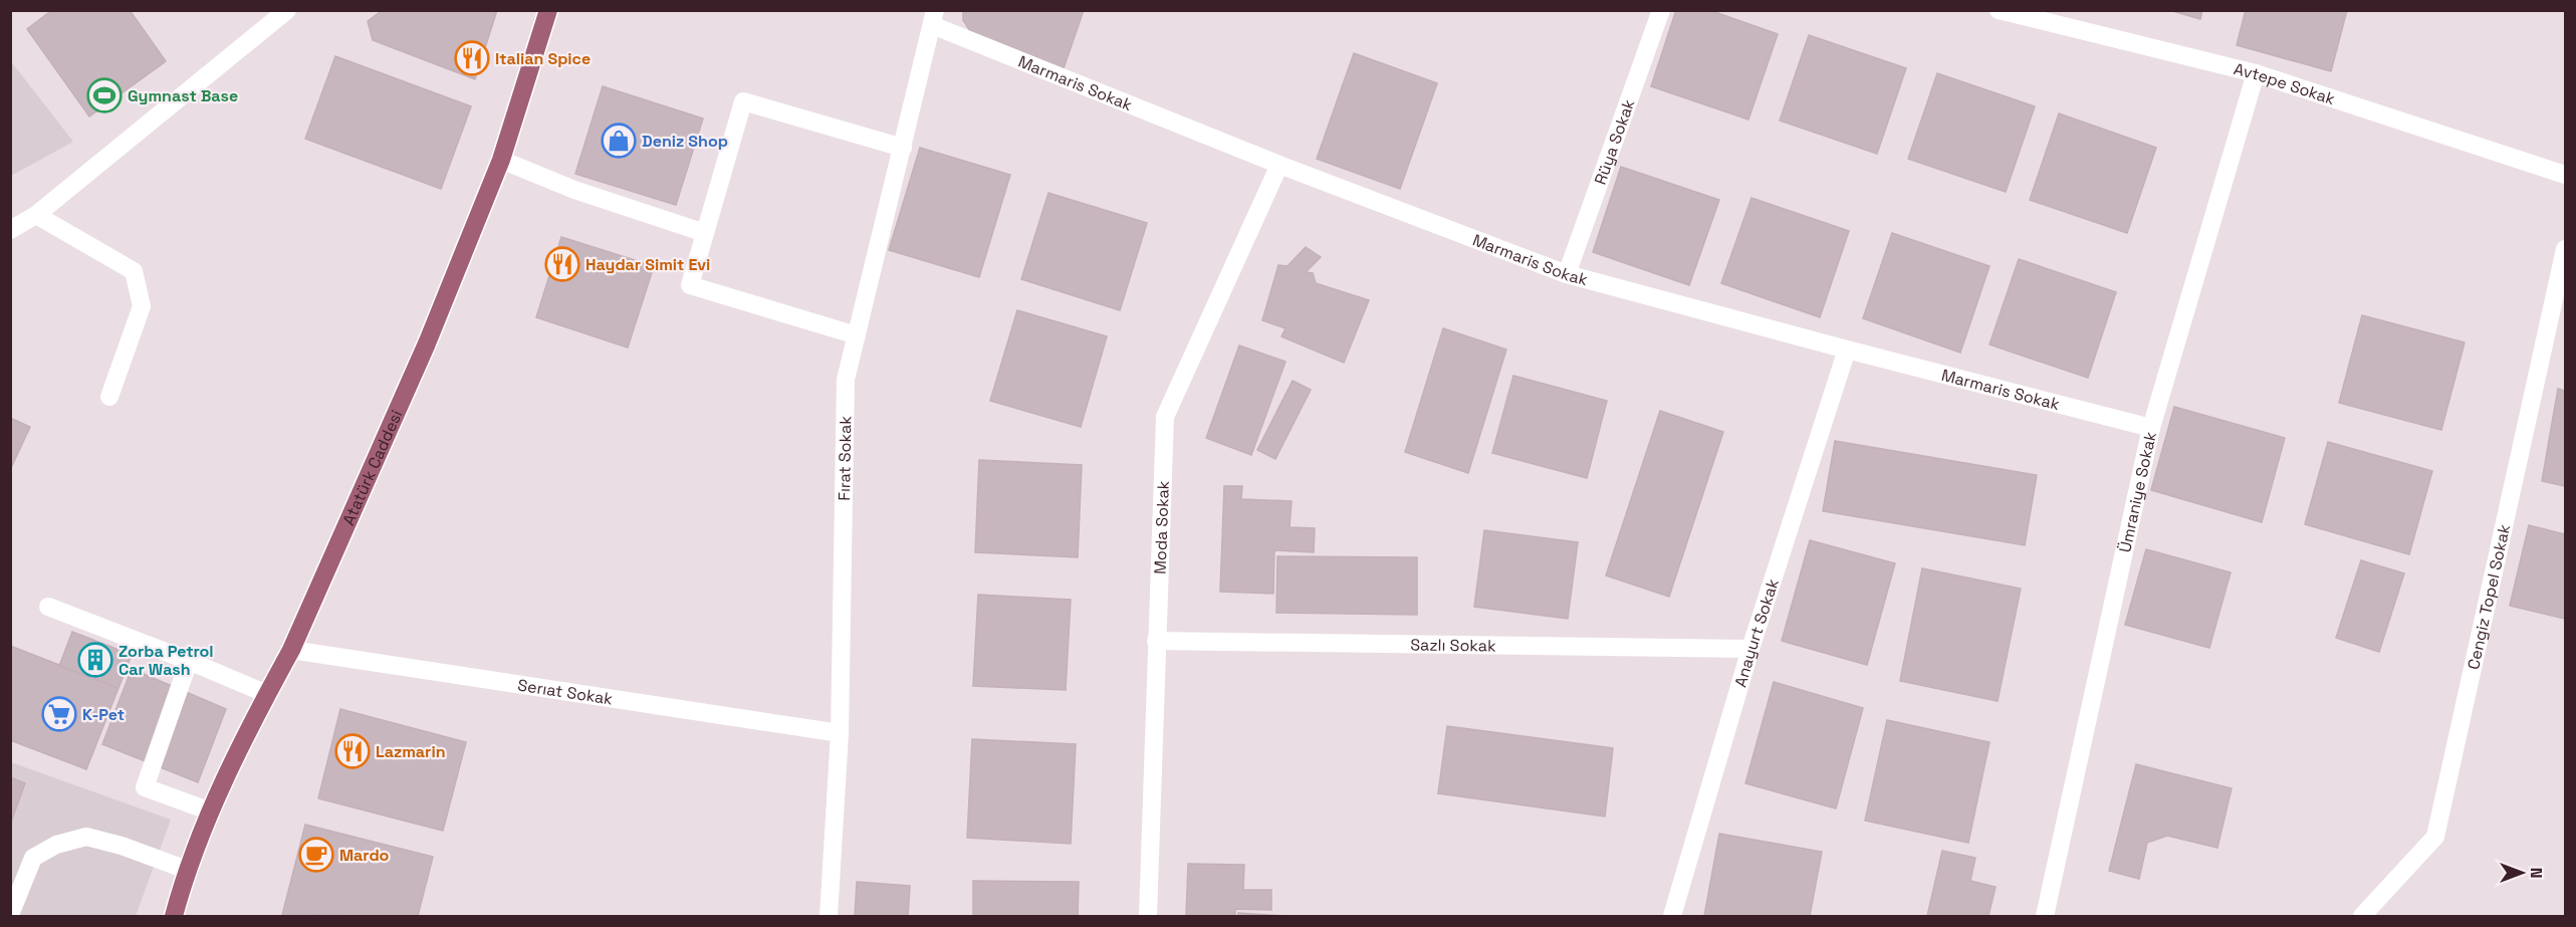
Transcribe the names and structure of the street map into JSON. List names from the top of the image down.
{
  "streets": {
    "main road": ["Atatürk Caddesi"],
    "street": [
      "Marmaris Sokak",
      "Avtepe Sokak",
      "Rüya Sokak",
      "Fırat Sokak",
      "Ümraniye Sokak",
      "Moda Sokak",
      "Cengiz Topel Sokak",
      "Anayurt Sokak",
      "Sazlı Sokak",
      "Serıat Sokak"
    ]
  },
  "crossings": [
    ["Marmaris Sokak", "Rüya Sokak"],
    ["Marmaris Sokak", "Fırat Sokak"],
    ["Marmaris Sokak", "Ümraniye Sokak"],
    ["Marmaris Sokak", "Moda Sokak"],
    ["Marmaris Sokak", "Anayurt Sokak"],
    ["Avtepe Sokak", "Ümraniye Sokak"],
    ["Fırat Sokak", "Serıat Sokak"],
    ["Atatürk Caddesi", "Serıat Sokak"],
    ["Moda Sokak", "Sazlı Sokak"],
    ["Anayurt Sokak", "Sazlı Sokak"]
  ],
  "places": {
    "restaurant": ["Italian Spice", "Haydar Simit Evi", "Lazmarin"],
    "sports": ["Gymnast Base"],
    "shop": ["Deniz Shop"],
    "building": ["Zorba Petrol Car Wash"],
    "supermarket": ["K-Pet"],
    "cafe": ["Mardo"]
  },
  "north": "right"
}
